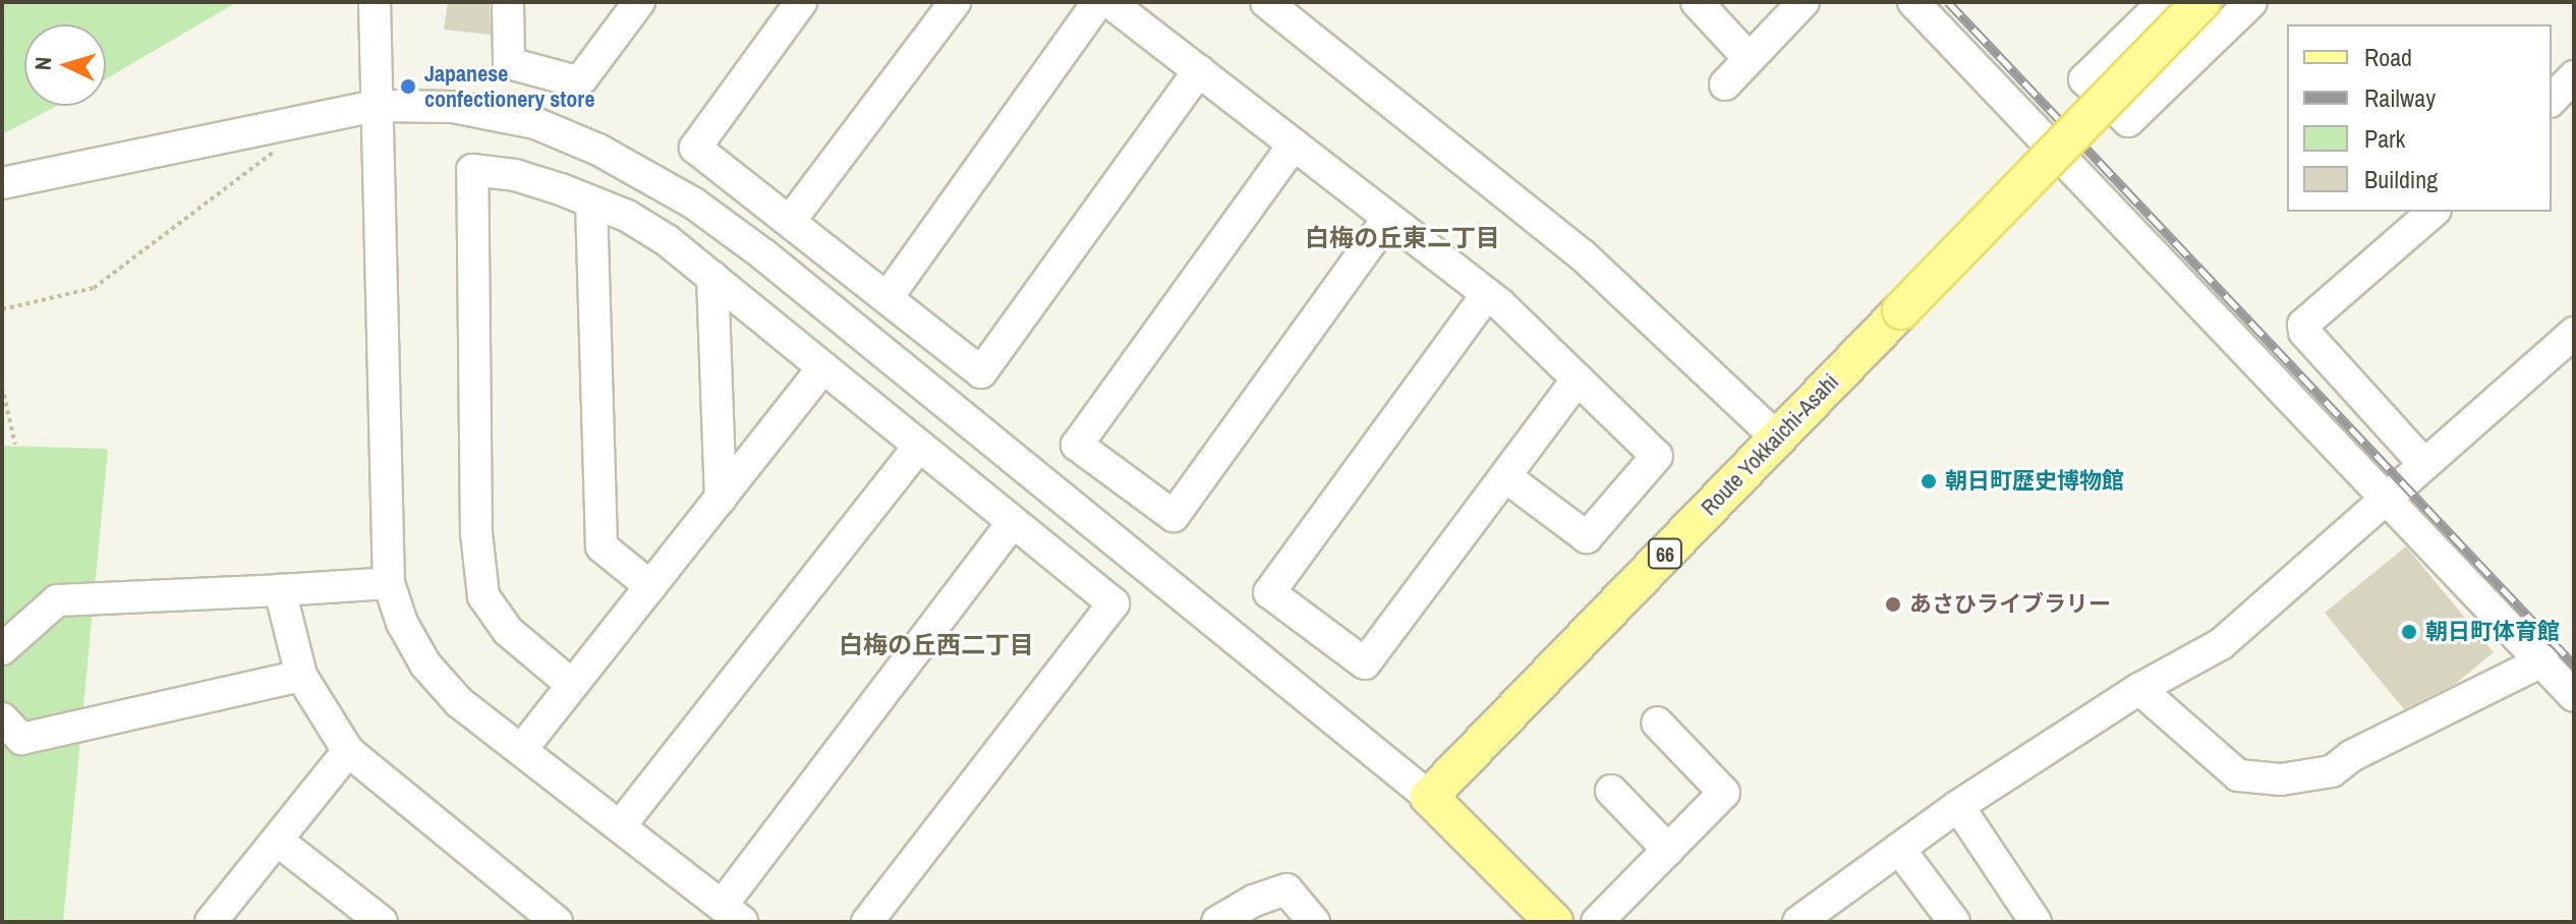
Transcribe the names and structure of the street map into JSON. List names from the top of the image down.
{
  "streets": {
    "main road": ["Route Yokkaichi-Asahi", "66"]
  },
  "districts": ["白梅の丘東二丁目", "白梅の丘西二丁目"],
  "places": [
    "Japanese confectionery store",
    "朝日町歴史博物館",
    "あさひライブラリー",
    "朝日町体育館"
  ],
  "legend": [
    "Road",
    "Railway",
    "Park",
    "Building"
  ],
  "north": "left"
}
